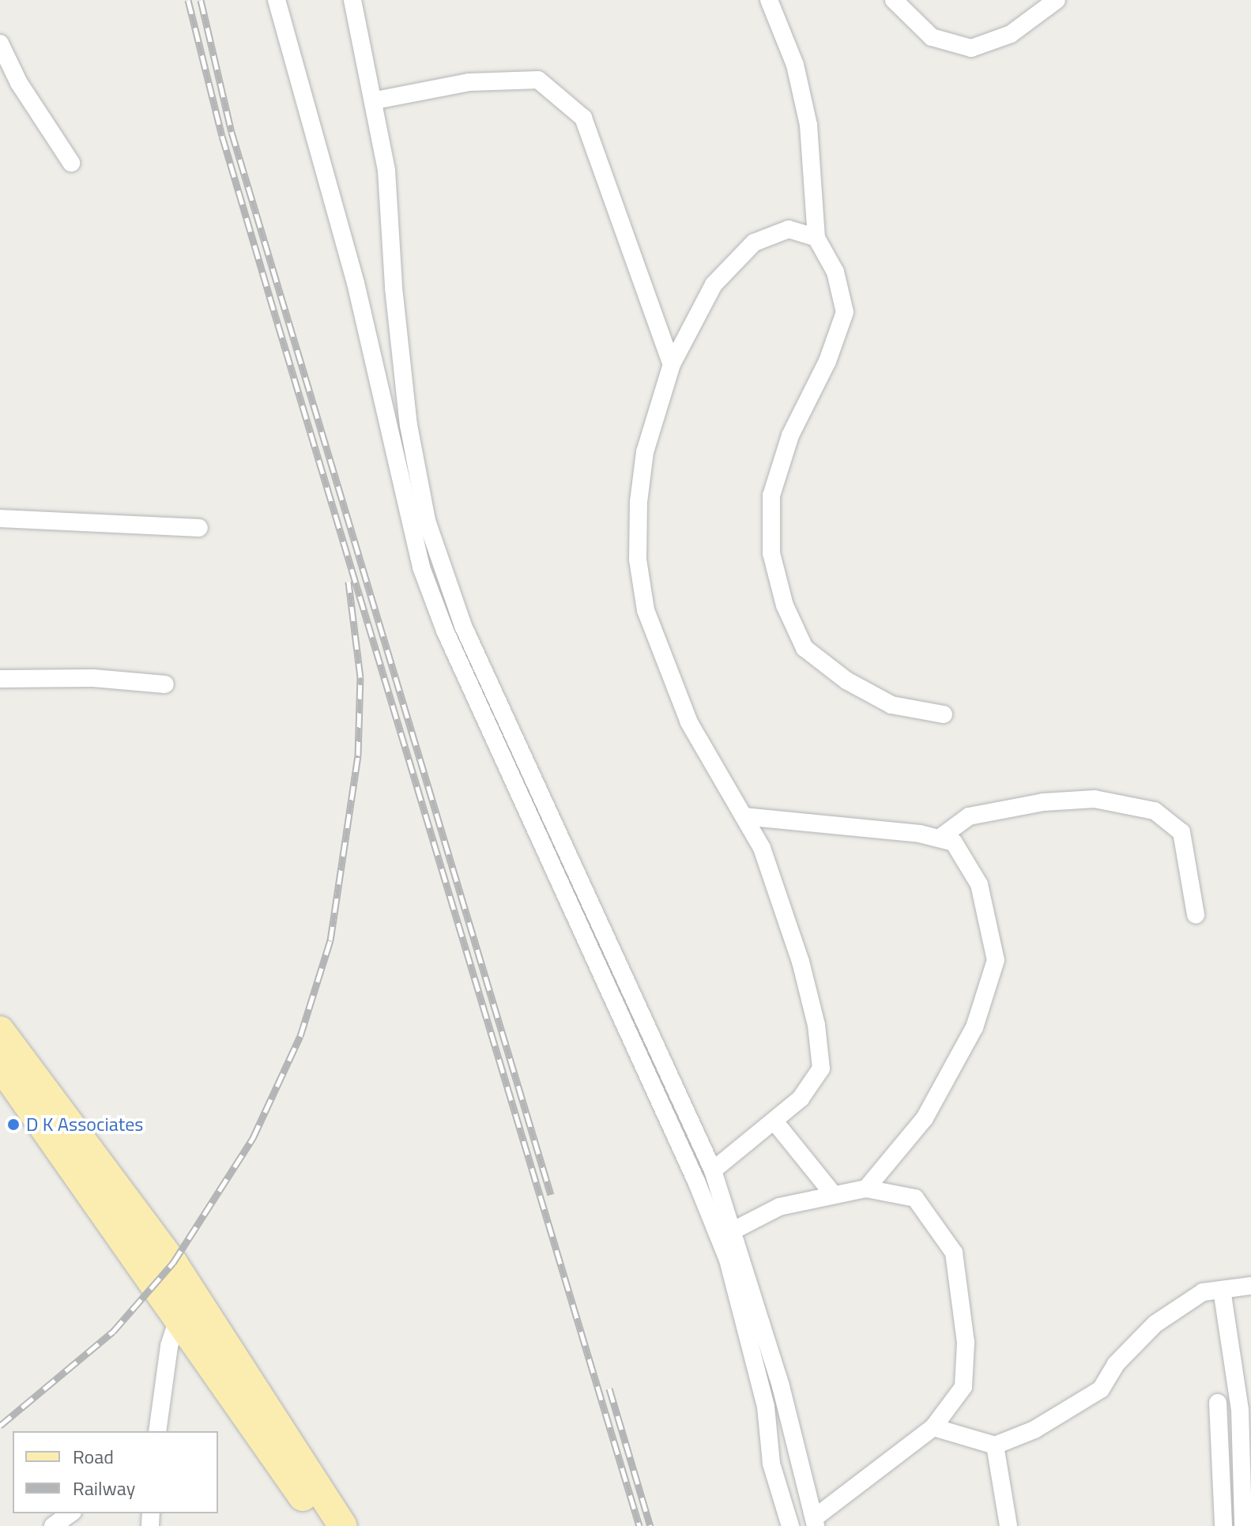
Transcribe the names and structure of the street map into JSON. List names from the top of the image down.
{
  "places": ["D K Associates"],
  "legend": ["Road", "Railway"]
}
